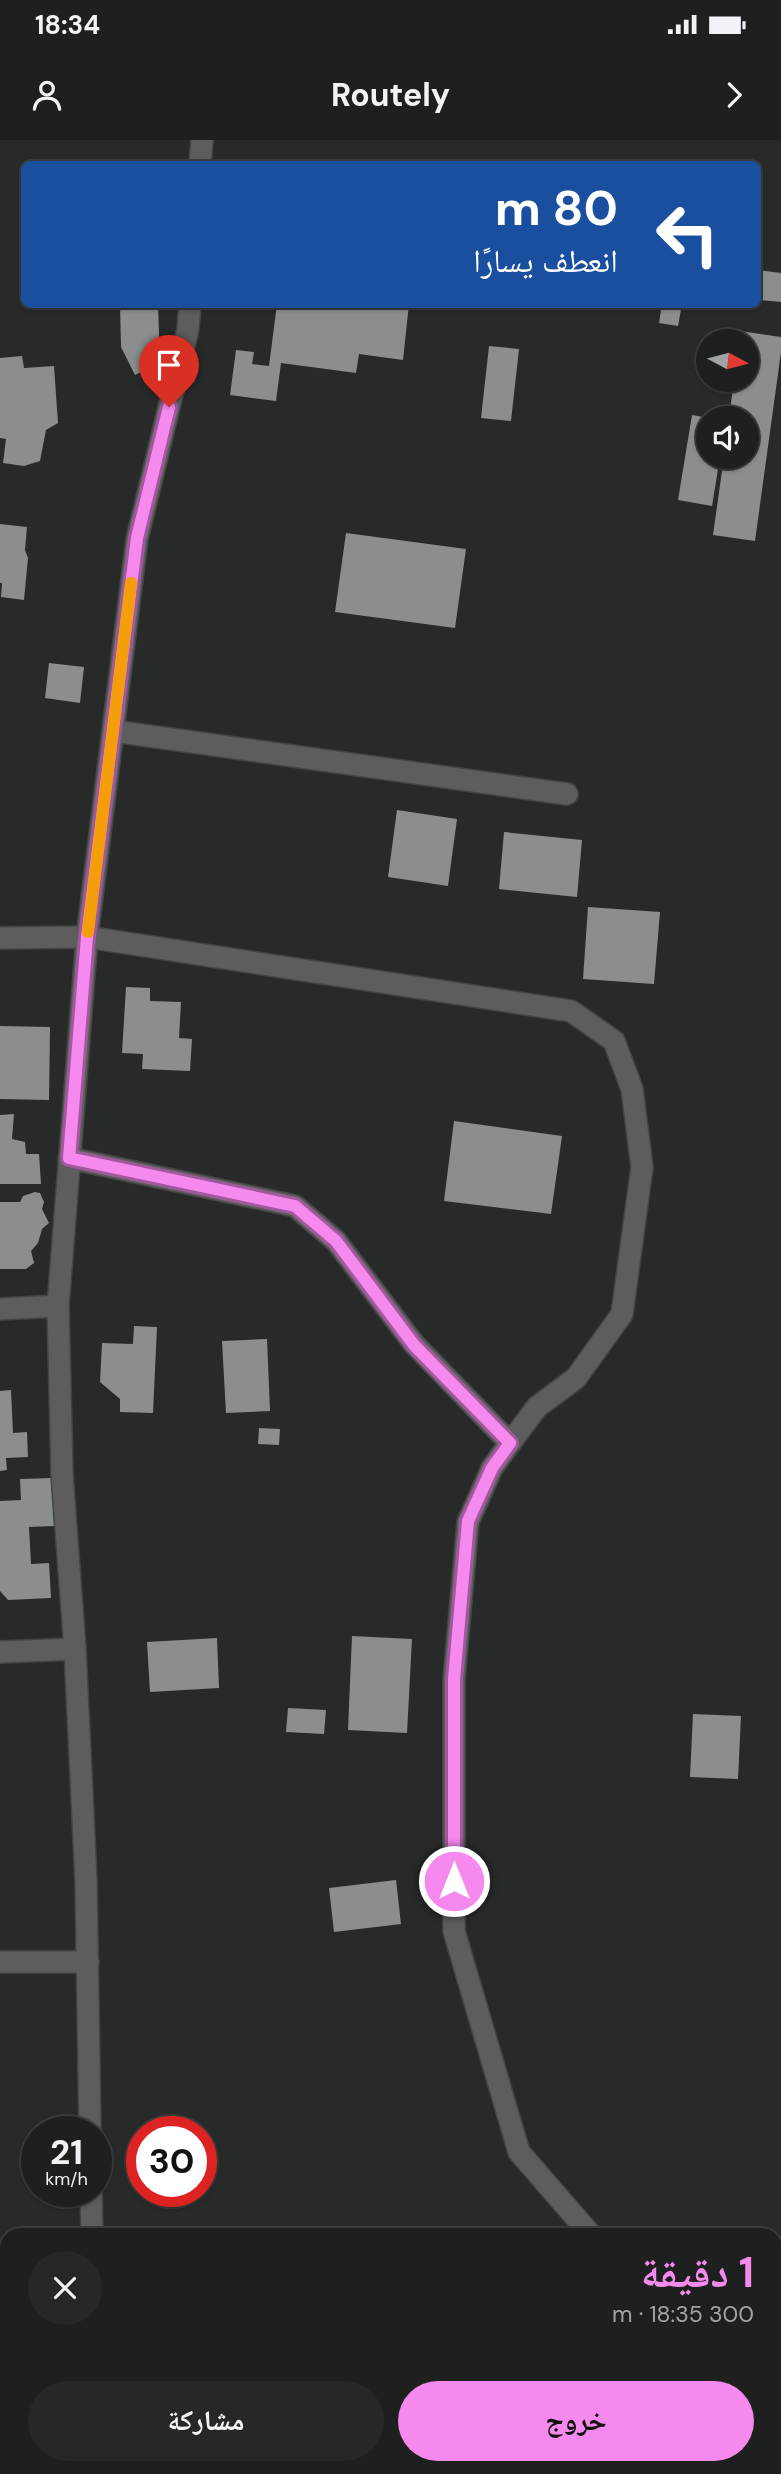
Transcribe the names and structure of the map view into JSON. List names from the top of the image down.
{
  "north": "right",
  "page": {
    "status": "18:34",
    "header": "Routely",
    "turn": ["80 m", "انعطف يسارًا"],
    "speed": "21 km/h",
    "limit": "30",
    "heading": ["1 دقيقة", "300 m · 18:35"],
    "buttons": ["خروج", "مشاركة"]
  }
}
